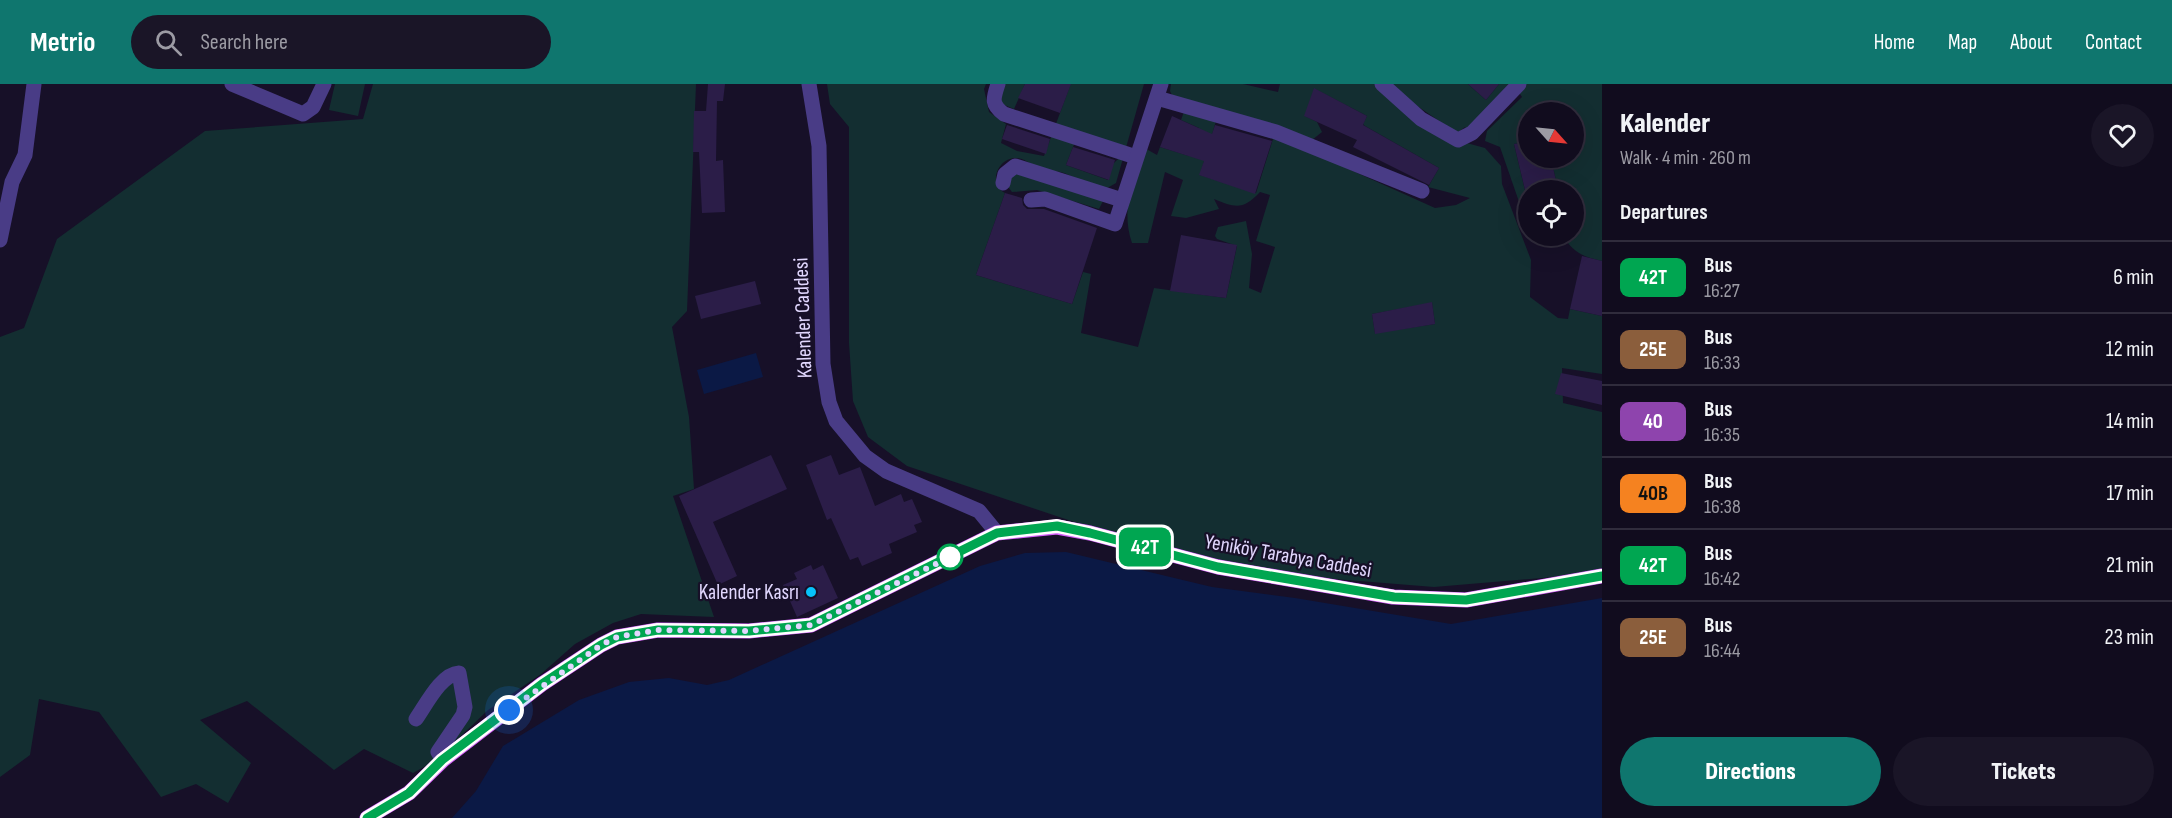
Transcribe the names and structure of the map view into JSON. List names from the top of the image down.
{
  "streets": {
    "main road": ["Yeniköy Tarabya Caddesi"],
    "street": ["Kalender Caddesi"]
  },
  "crossings": [
    ["Kalender Caddesi", "Yeniköy Tarabya Caddesi"]
  ],
  "places": ["Kalender Kasrı"],
  "lines": ["bus line 42T"],
  "north": "bottom right",
  "page": {
    "header": "Metrio",
    "search": "Search here",
    "nav": [
      "Home",
      "Map",
      "About",
      "Contact"
    ],
    "on_map": "42T",
    "heading": [
      ["Kalender", "Walk · 4 min · 260 m"],
      "Departures"
    ],
    "list": [
      {
        "mark": "42T",
        "name": "Bus",
        "note": "16:27",
        "value": "6 min"
      },
      {
        "mark": "25E",
        "name": "Bus",
        "note": "16:33",
        "value": "12 min"
      },
      {
        "mark": "40",
        "name": "Bus",
        "note": "16:35",
        "value": "14 min"
      },
      {
        "mark": "40B",
        "name": "Bus",
        "note": "16:38",
        "value": "17 min"
      },
      {
        "mark": "42T",
        "name": "Bus",
        "note": "16:42",
        "value": "21 min"
      },
      {
        "mark": "25E",
        "name": "Bus",
        "note": "16:44",
        "value": "23 min"
      }
    ],
    "buttons": ["Directions", "Tickets"]
  }
}
